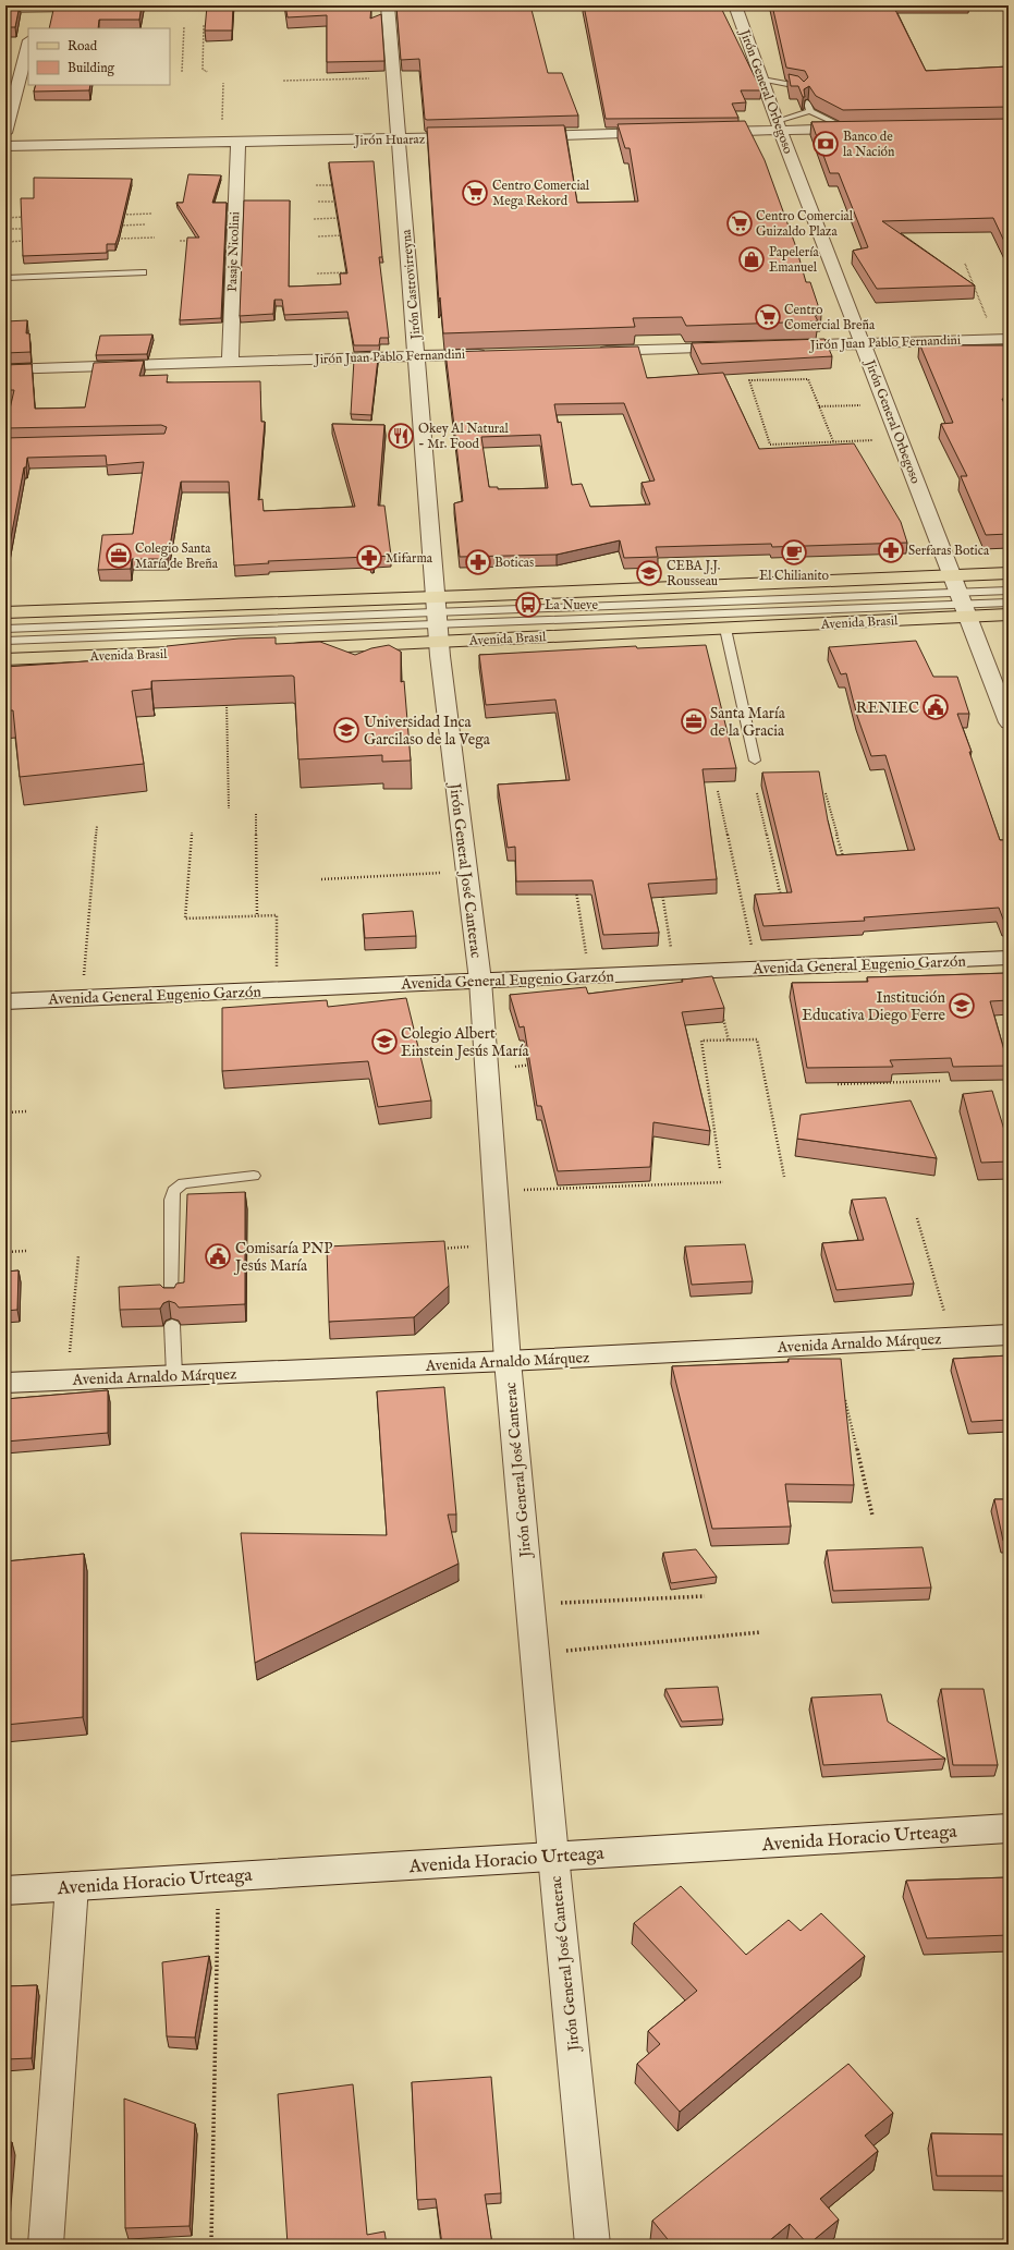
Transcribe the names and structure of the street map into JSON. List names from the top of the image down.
{
  "streets": {
    "main road": ["Avenida Brasil"],
    "street": [
      "Jirón General Orbegoso",
      "Jirón Huaraz",
      "Pasaje Nicolini",
      "Jirón Castrovirreyna",
      "Jirón Juan Pablo Fernandini",
      "Jirón General José Canterac",
      "Avenida General Eugenio Garzón",
      "Avenida Arnaldo Márquez",
      "Avenida Horacio Urteaga"
    ]
  },
  "crossings": [
    ["Jirón General Orbegoso", "Jirón Juan Pablo Fernandini"],
    ["Jirón General Orbegoso", "Avenida Brasil"],
    ["Jirón Huaraz", "Pasaje Nicolini"],
    ["Jirón Huaraz", "Jirón Castrovirreyna"],
    ["Pasaje Nicolini", "Jirón Juan Pablo Fernandini"],
    ["Jirón Castrovirreyna", "Jirón Juan Pablo Fernandini"],
    ["Jirón Castrovirreyna", "Avenida Brasil"],
    ["Jirón Castrovirreyna", "Jirón General José Canterac"],
    ["Avenida Brasil", "Jirón General José Canterac"],
    ["Jirón General José Canterac", "Avenida General Eugenio Garzón"],
    ["Jirón General José Canterac", "Avenida Arnaldo Márquez"],
    ["Jirón General José Canterac", "Avenida Horacio Urteaga"]
  ],
  "places": {
    "bank": ["Banco de la Nación"],
    "supermarket": ["Centro Comercial Mega Rekord", "Centro Comercial Guizaldo Plaza", "Centro Comercial Breña"],
    "shop": ["Papelería Emanuel"],
    "restaurant": ["Okey Al Natural - Mr. Food"],
    "pharmacy": ["Serfaras Botica", "Mifarma", "Boticas"],
    "cafe": ["El Chilianito"],
    "office": ["Colegio Santa María de Breña", "Santa María de la Gracia"],
    "school or university": [
      "CEBA J.J. Rousseau",
      "Universidad Inca Garcilaso de la Vega",
      "Institución Educativa Diego Ferre",
      "Colegio Albert Einstein Jesús María"
    ],
    "bus stop": ["La Nueve"],
    "public building": ["RENIEC", "Comisaría PNP Jesús María"]
  },
  "legend": ["Road", "Building"]
}
